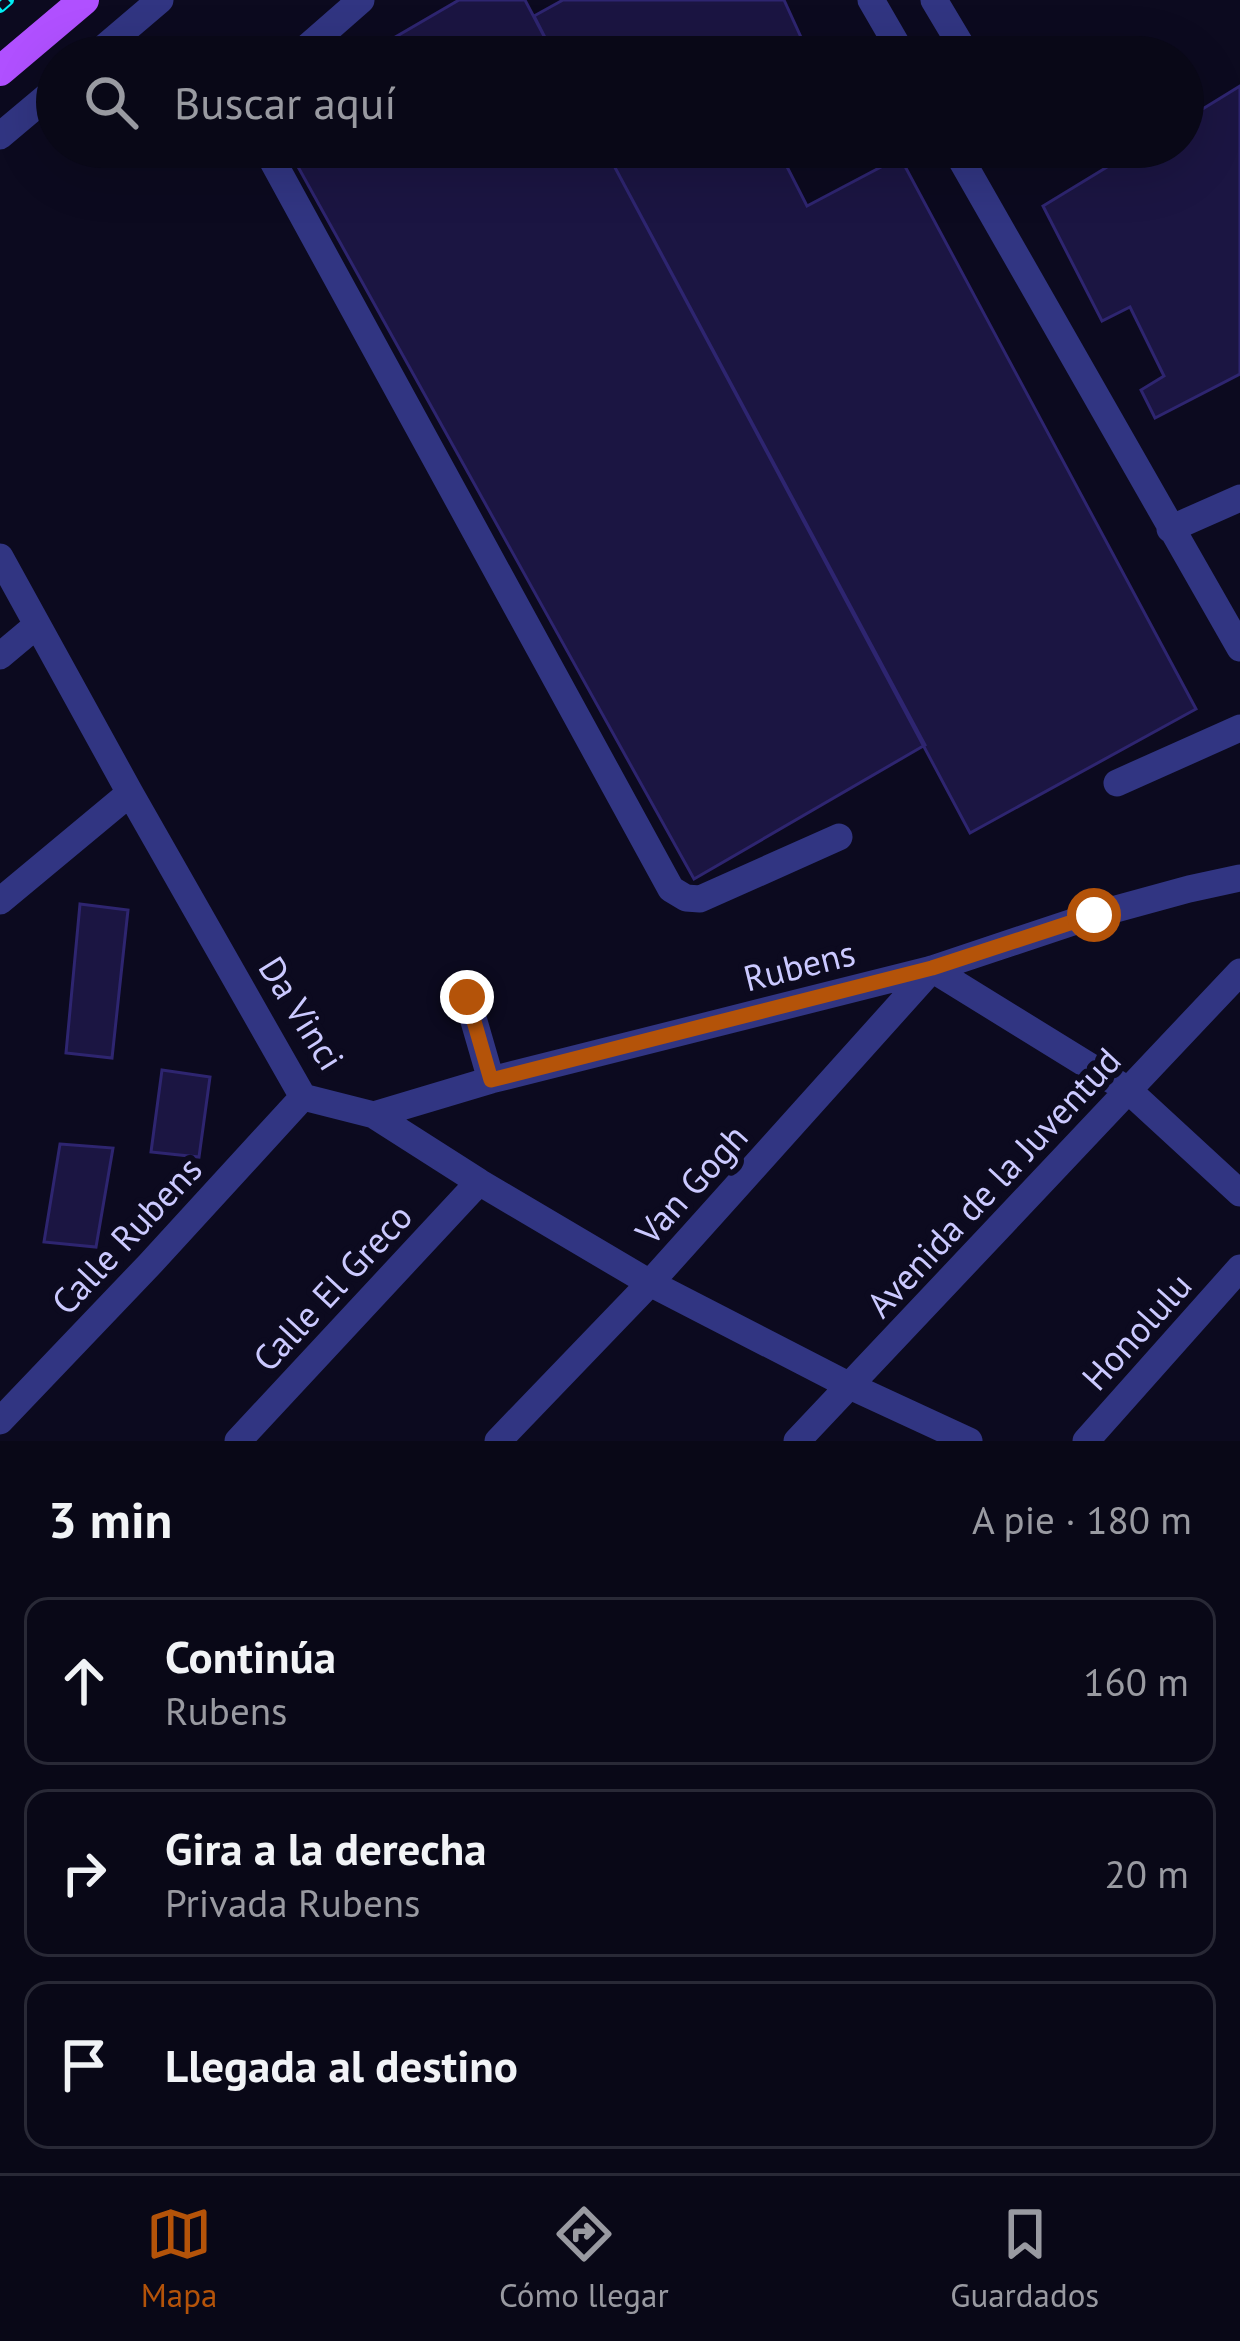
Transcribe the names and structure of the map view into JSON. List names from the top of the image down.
{
  "streets": {
    "street": [
      "Rubens",
      "Da Vinci",
      "Avenida de la Juventud",
      "Van Gogh",
      "Calle Rubens",
      "Calle El Greco",
      "Honolulu"
    ]
  },
  "crossings": [
    ["Rubens", "Da Vinci"],
    ["Rubens", "Van Gogh"],
    ["Da Vinci", "Avenida de la Juventud"],
    ["Da Vinci", "Van Gogh"],
    ["Da Vinci", "Calle Rubens"],
    ["Da Vinci", "Calle El Greco"]
  ],
  "page": {
    "search": "Buscar aquí",
    "heading": ["3 min", "A pie · 180 m"],
    "list": [
      ["Continúa", "Rubens", "160 m"],
      ["Gira a la derecha", "Privada Rubens", "20 m"],
      "Llegada al destino"
    ],
    "nav": ["Mapa", "Cómo llegar", "Guardados"]
  }
}
